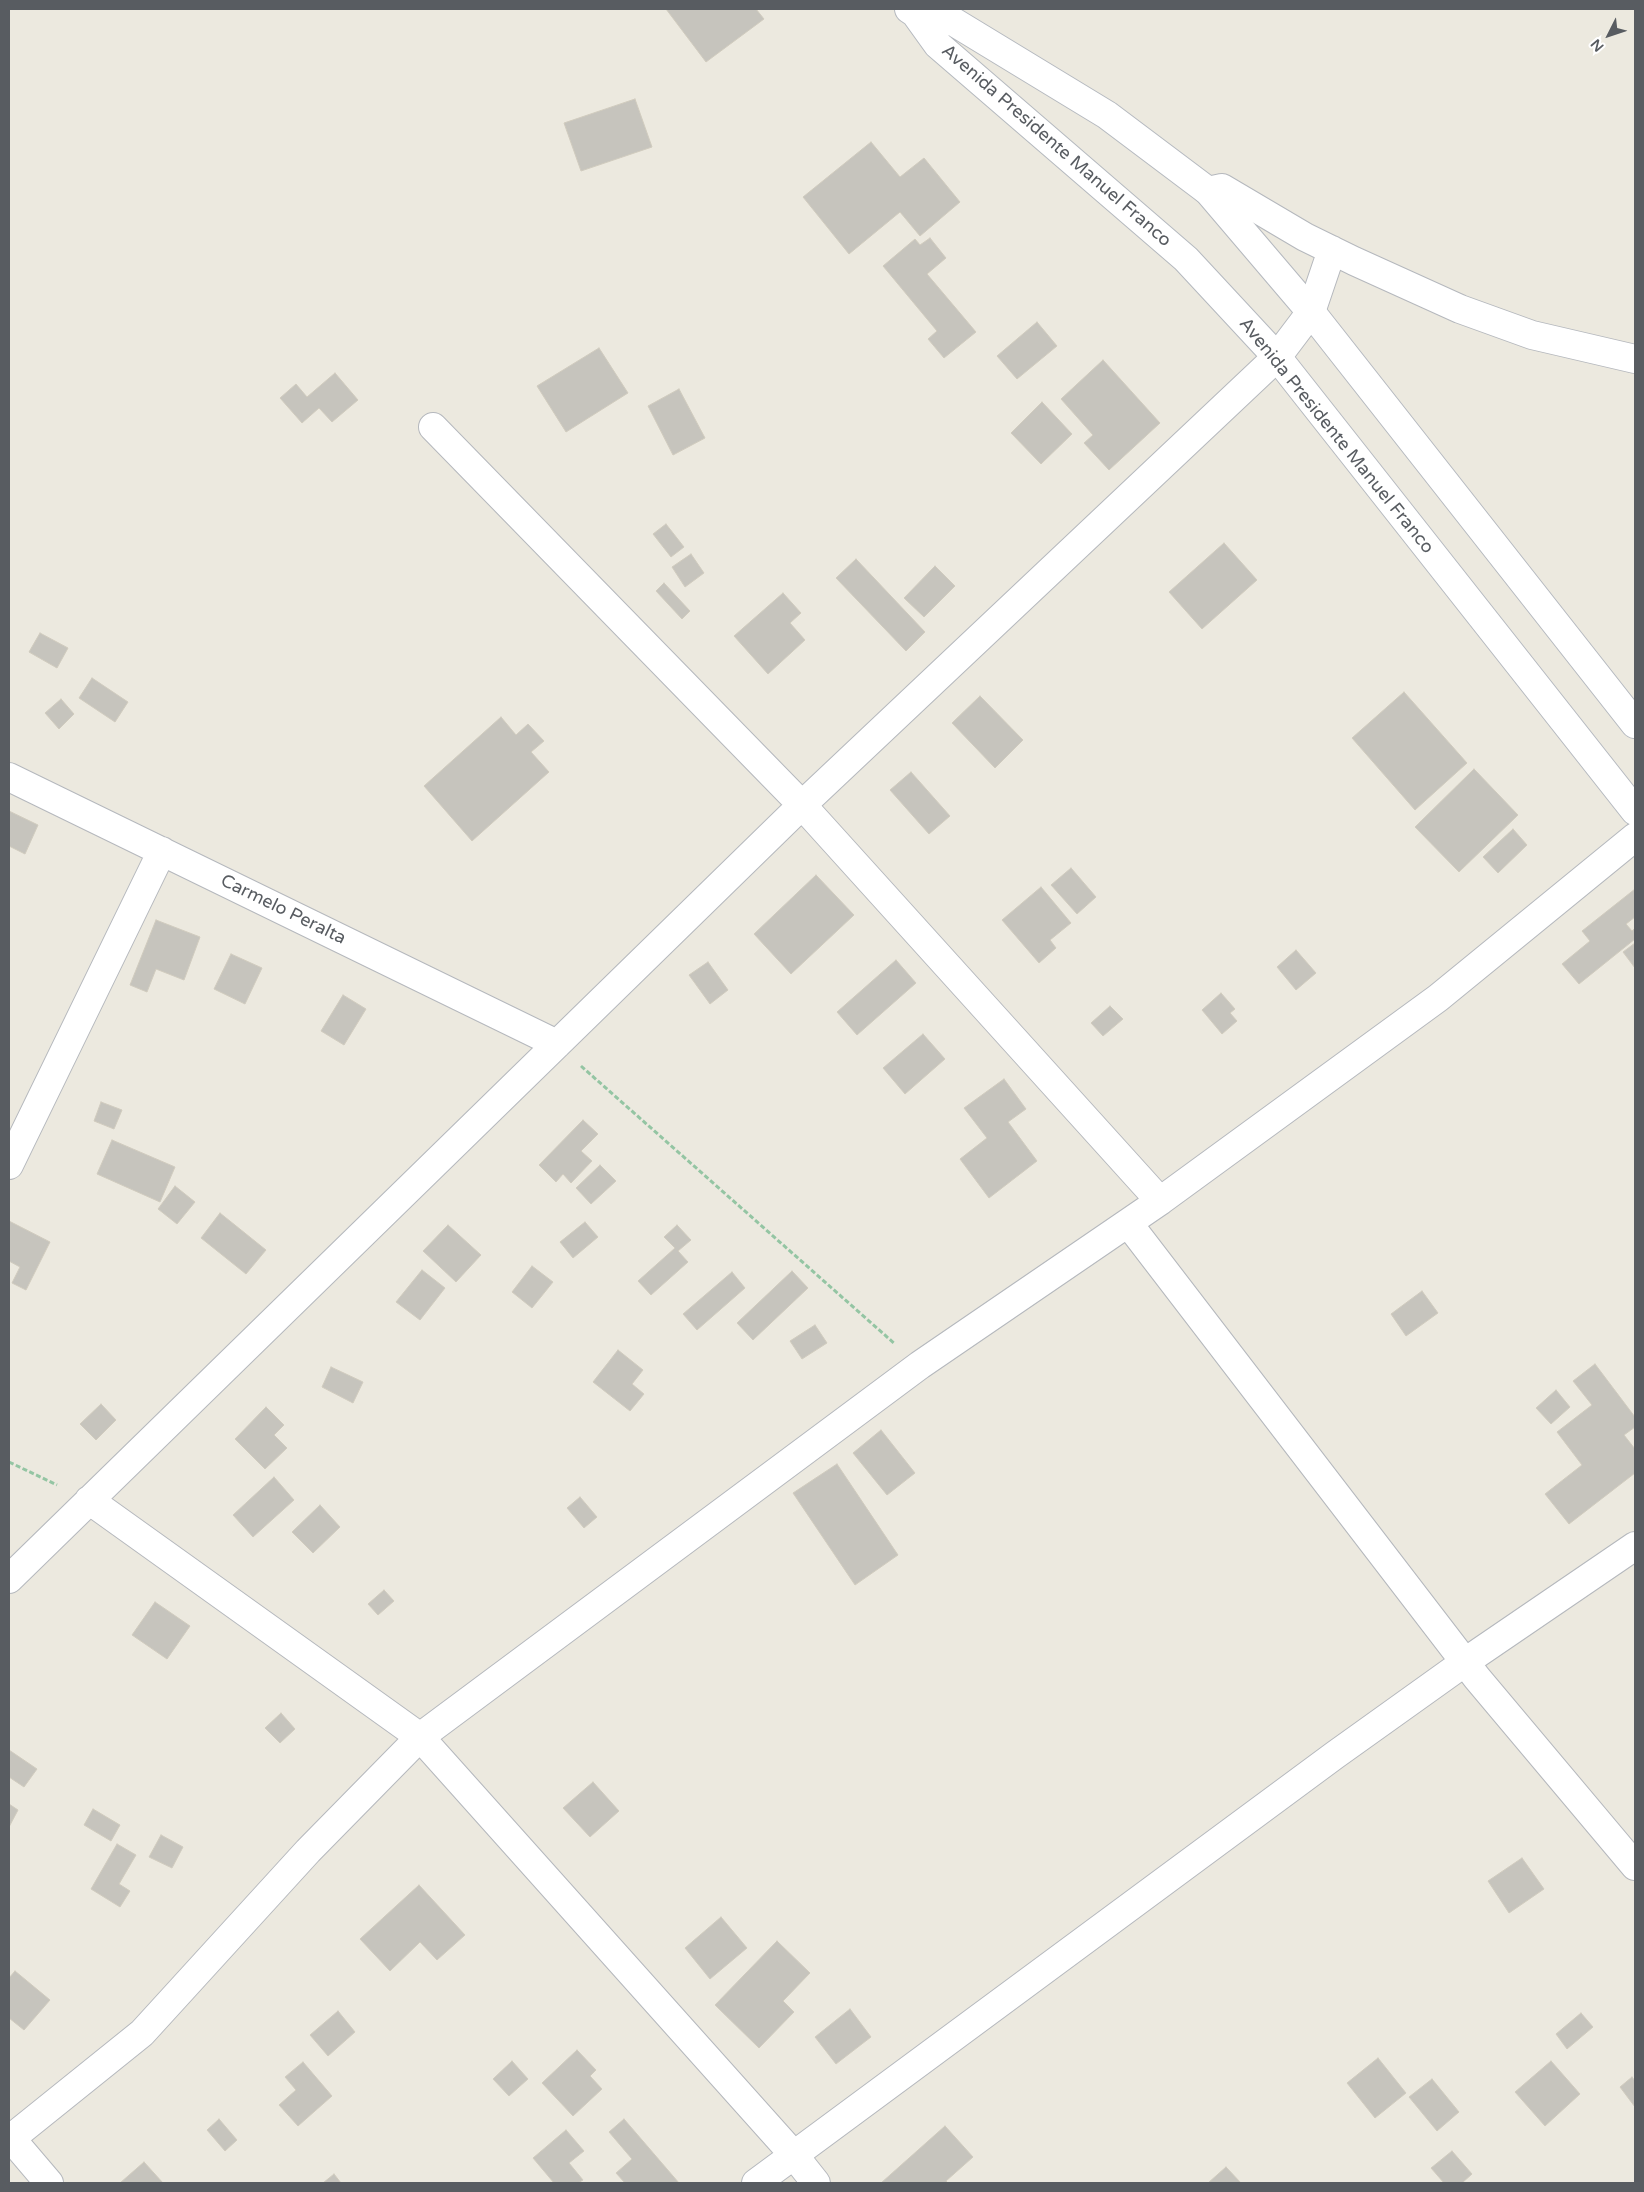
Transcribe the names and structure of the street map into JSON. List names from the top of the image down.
{
  "streets": {
    "street": ["Avenida Presidente Manuel Franco", "Carmelo Peralta"]
  },
  "north": "bottom left"
}
